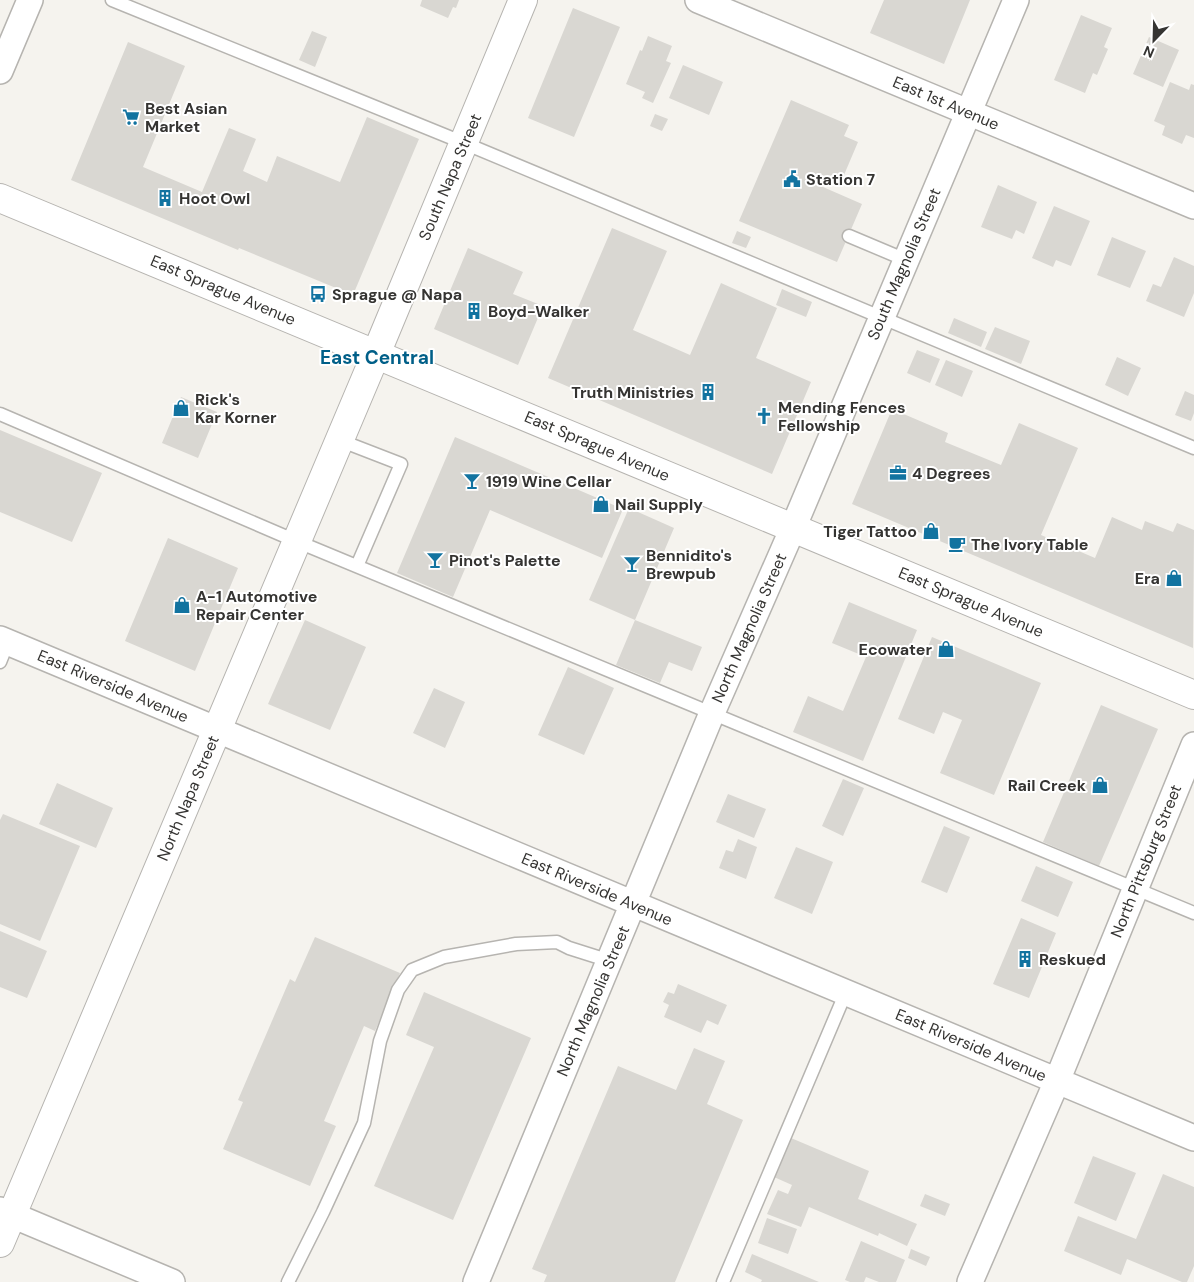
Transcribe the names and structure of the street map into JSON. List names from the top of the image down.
{
  "streets": {
    "main road": ["South Napa Street", "East Sprague Avenue", "North Napa Street"],
    "street": [
      "East 1st Avenue",
      "South Magnolia Street",
      "North Magnolia Street",
      "East Riverside Avenue",
      "North Pittsburg Street"
    ]
  },
  "crossings": [
    ["East 1st Avenue", "South Magnolia Street"],
    ["South Napa Street", "East Sprague Avenue"],
    ["South Napa Street", "North Napa Street"],
    ["South Magnolia Street", "East Sprague Avenue"],
    ["South Magnolia Street", "North Magnolia Street"],
    ["East Sprague Avenue", "North Magnolia Street"],
    ["East Sprague Avenue", "North Napa Street"],
    ["North Magnolia Street", "East Riverside Avenue"],
    ["East Riverside Avenue", "North Napa Street"],
    ["East Riverside Avenue", "North Pittsburg Street"]
  ],
  "districts": ["East Central"],
  "places": {
    "supermarket": ["Best Asian Market"],
    "public building": ["Station 7"],
    "building": [
      "Hoot Owl",
      "Boyd-Walker",
      "Truth Ministries",
      "Reskued"
    ],
    "bus stop": ["Sprague @ Napa"],
    "shop": [
      "Rick's Kar Korner",
      "Nail Supply",
      "Tiger Tattoo",
      "Era",
      "A-1 Automotive Repair Center",
      "Ecowater",
      "Rail Creek"
    ],
    "church": ["Mending Fences Fellowship"],
    "office": ["4 Degrees"],
    "bar": ["1919 Wine Cellar", "Pinot's Palette", "Bennidito's Brewpub"],
    "cafe": ["The Ivory Table"]
  },
  "north": "bottom left"
}
